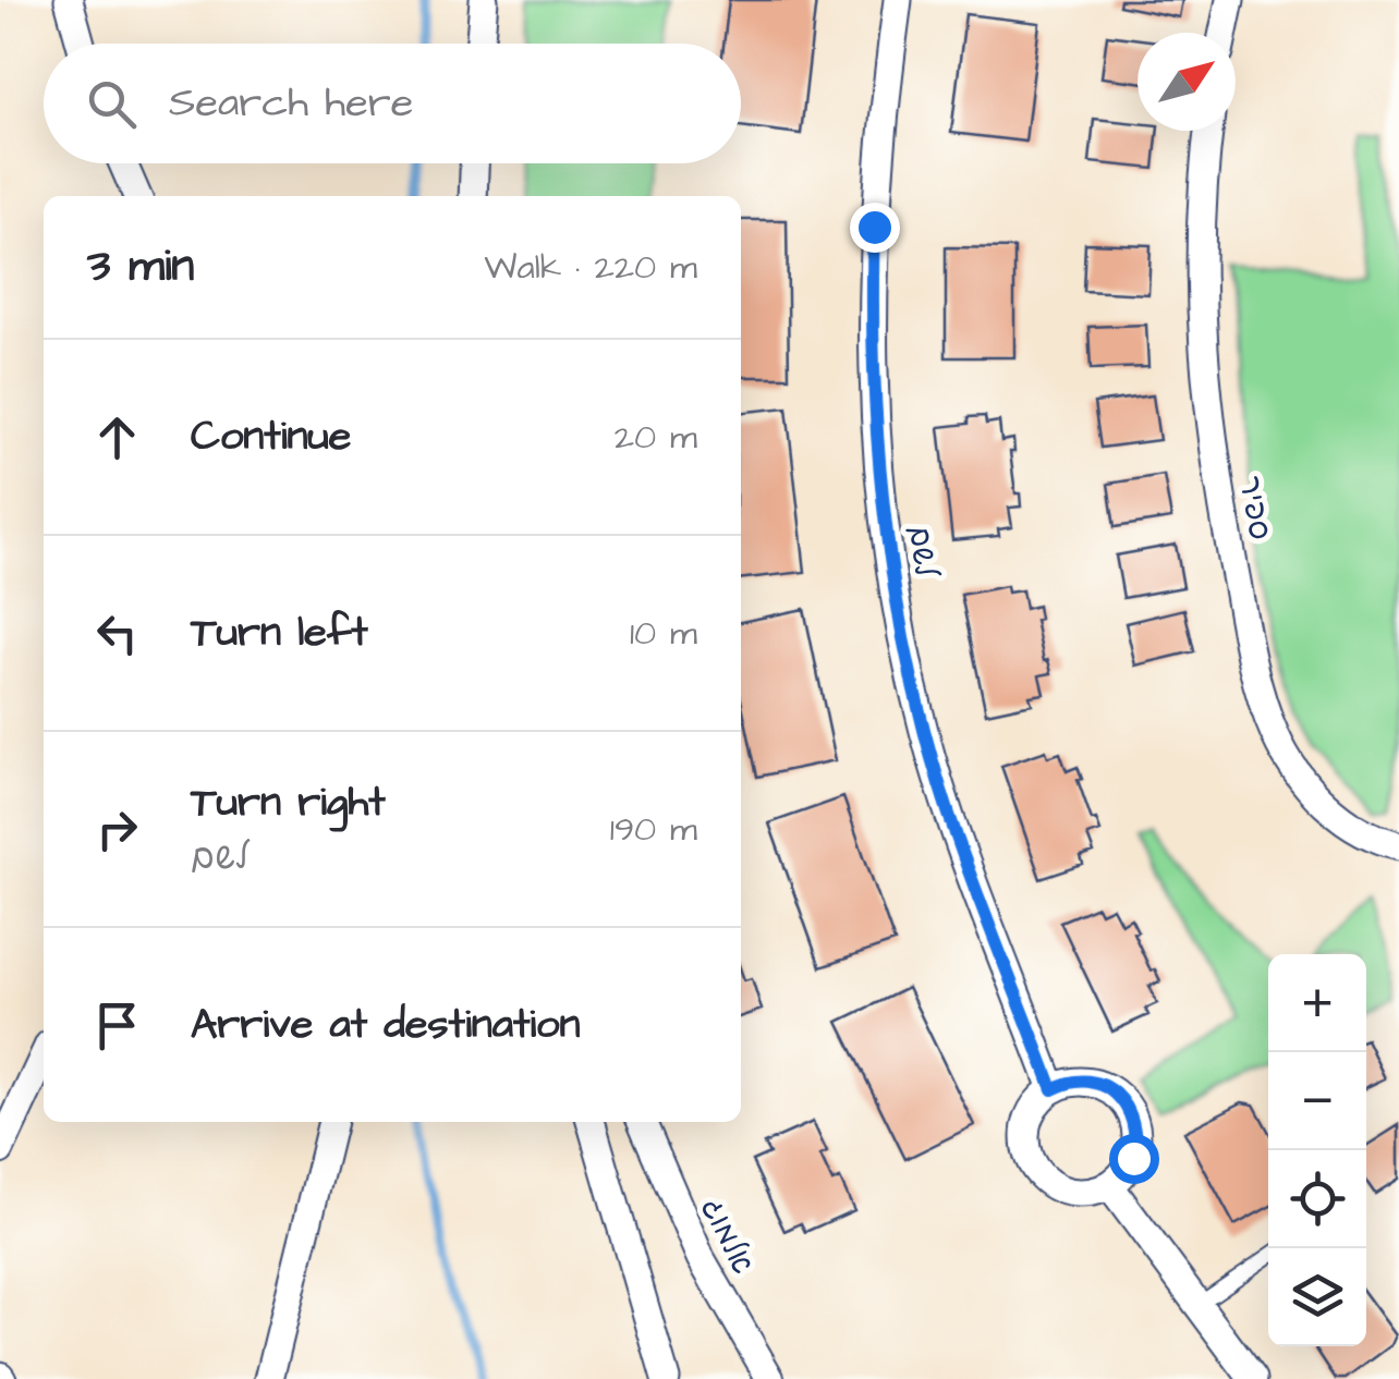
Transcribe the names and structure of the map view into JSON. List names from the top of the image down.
{
  "streets": {
    "street": ["ספיר", "לשם", "אלמוג"]
  },
  "north": "top right",
  "page": {
    "search": "Search here",
    "heading": ["3 min", "Walk · 220 m"],
    "list": [
      ["Continue", "20 m"],
      ["Turn left", "10 m"],
      ["Turn right", "לשם", "190 m"],
      "Arrive at destination"
    ],
    "map_buttons": ["+", "−"]
  }
}
